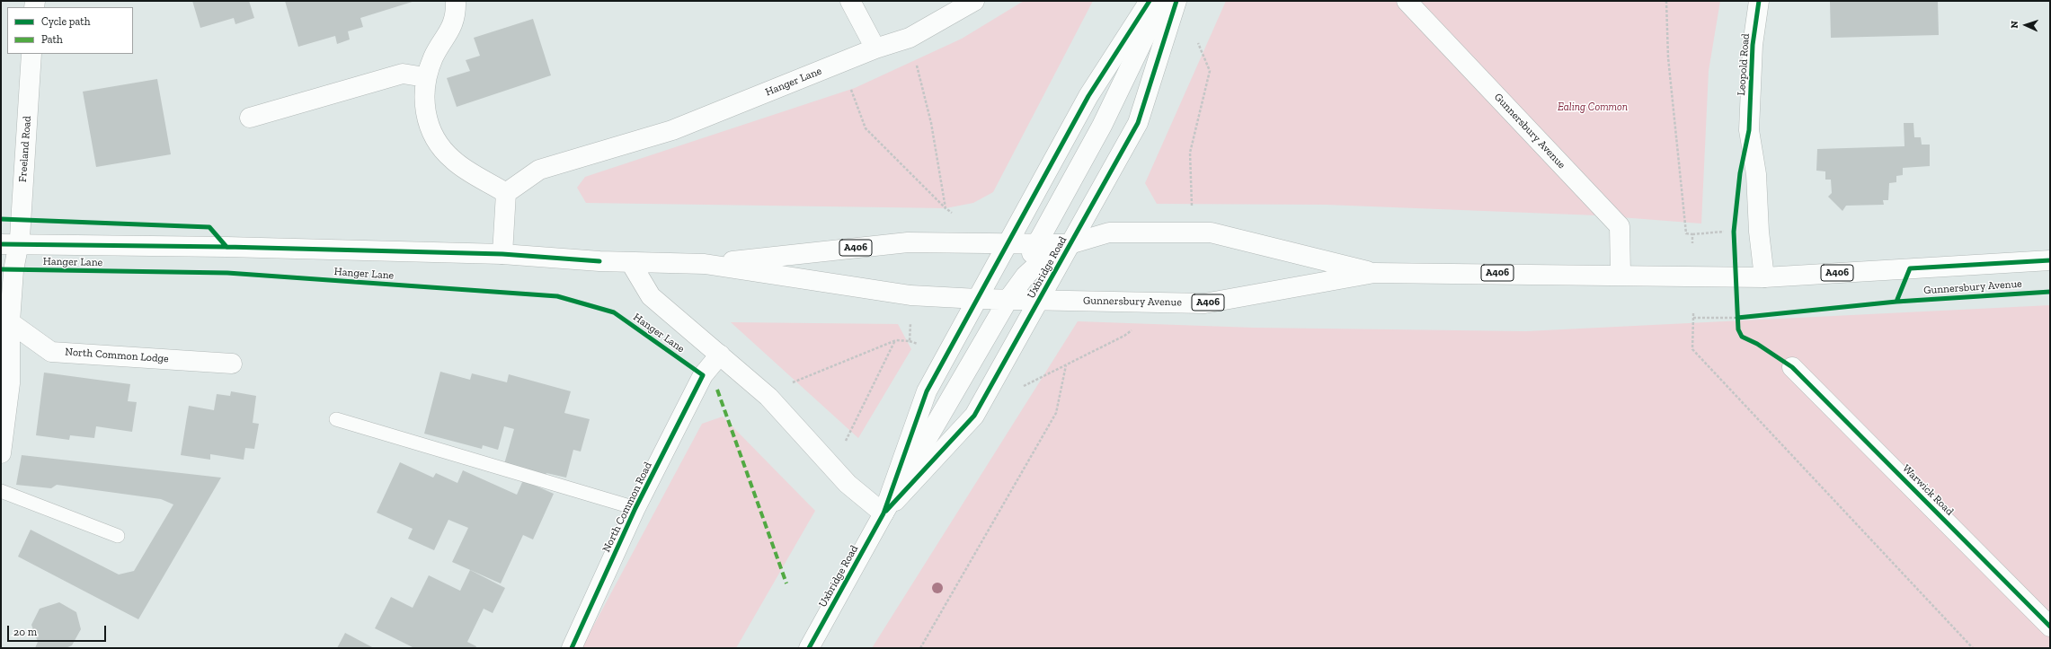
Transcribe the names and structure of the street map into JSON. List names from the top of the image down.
{
  "streets": {
    "main road": [
      "Leopold Road",
      "Hanger Lane",
      "Gunnersbury Avenue",
      "Freeland Road",
      "A406",
      "Uxbridge Road",
      "North Common Lodge",
      "Warwick Road",
      "North Common Road"
    ]
  },
  "crossings": [
    ["Leopold Road", "Gunnersbury Avenue"],
    ["Hanger Lane", "Freeland Road"],
    ["Hanger Lane", "A406"],
    ["Hanger Lane", "Uxbridge Road"],
    ["Gunnersbury Avenue", "A406"],
    ["Gunnersbury Avenue", "Uxbridge Road"],
    ["Freeland Road", "North Common Lodge"],
    ["A406", "Uxbridge Road"]
  ],
  "parks": ["Ealing Common"],
  "legend": ["Cycle path", "Path"],
  "scale_bar": "20 m",
  "north": "left"
}
